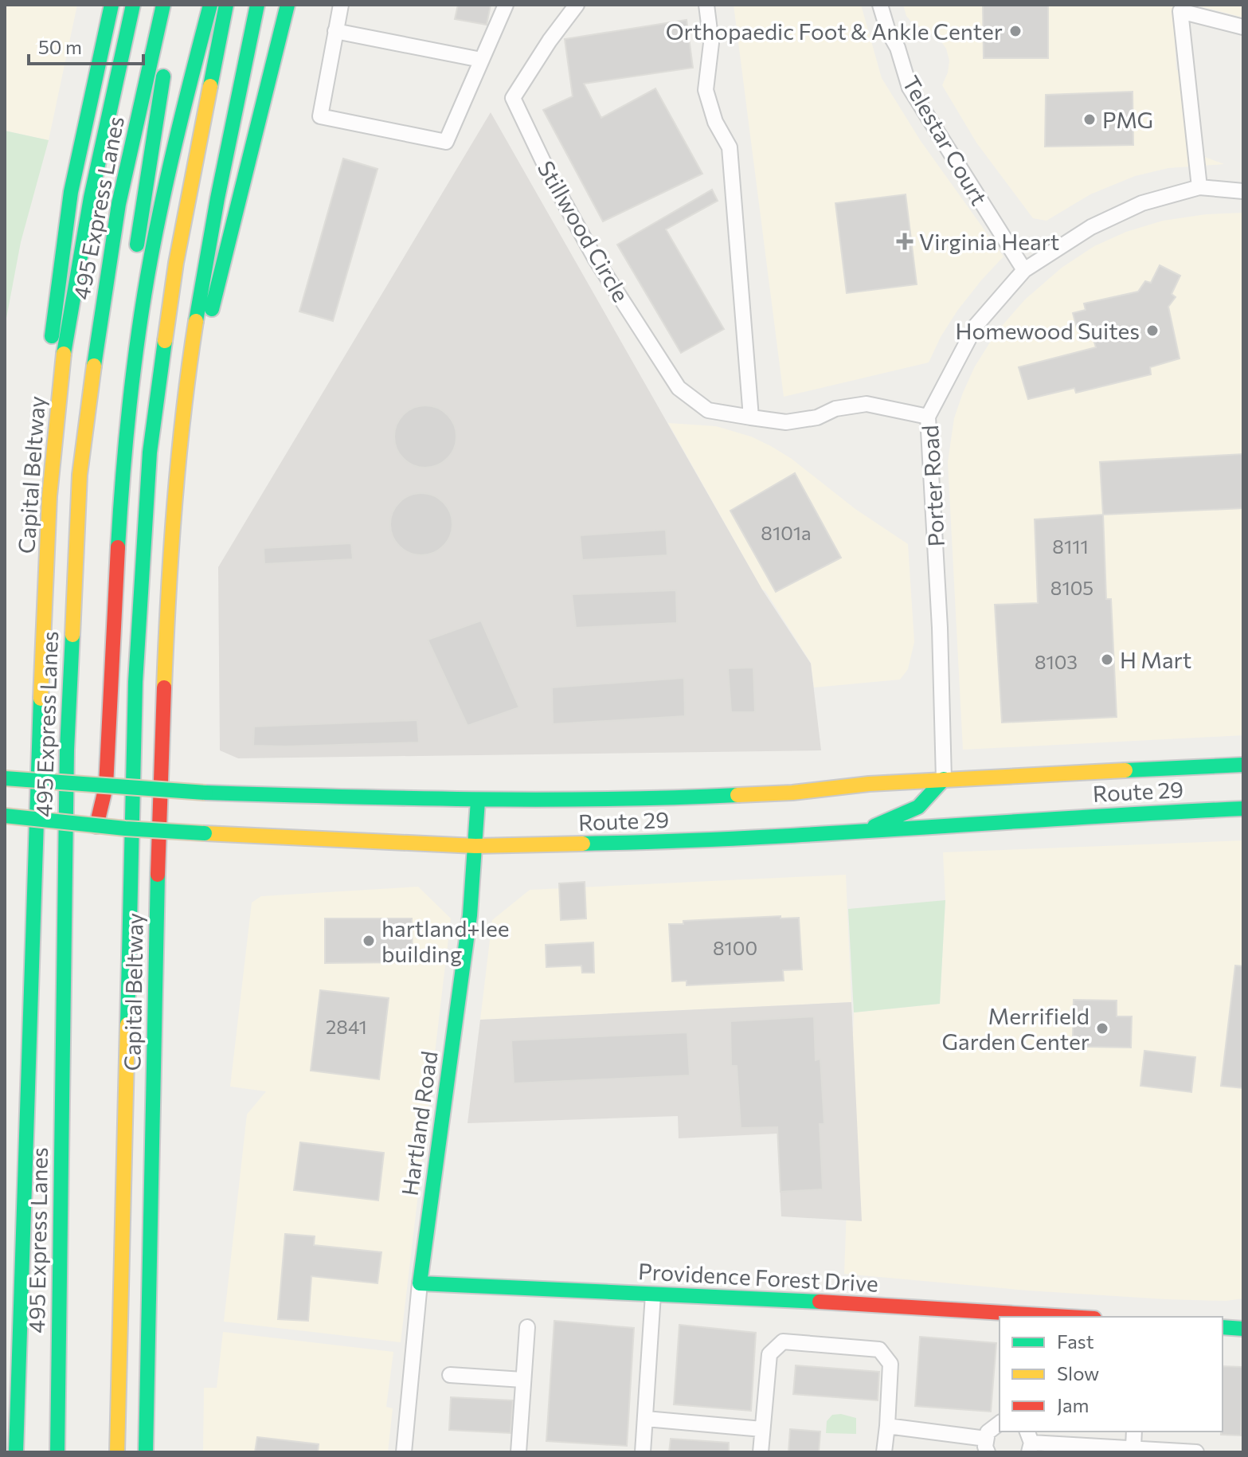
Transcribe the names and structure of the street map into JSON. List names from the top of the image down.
{
  "streets": {
    "main road": [
      "495 Express Lanes",
      "Capital Beltway",
      "Route 29",
      "Hartland Road",
      "Providence Forest Drive"
    ],
    "street": ["Telestar Court", "Stillwood Circle", "Porter Road"]
  },
  "crossings": [
    ["Telestar Court", "Porter Road"],
    ["Stillwood Circle", "Porter Road"],
    ["Porter Road", "Route 29"],
    ["Route 29", "Hartland Road"],
    ["Hartland Road", "Providence Forest Drive"]
  ],
  "places": {
    "other": [
      "Orthopaedic Foot & Ankle Center",
      "PMG",
      "Homewood Suites",
      "H Mart",
      "hartland+lee building",
      "Merrifield Garden Center"
    ],
    "health": ["Virginia Heart"]
  },
  "house_numbers": [
    "8101a",
    "8111",
    "8105",
    "8103",
    "8100",
    "2841"
  ],
  "legend": ["Fast", "Slow", "Jam"],
  "scale_bar": "50 m"
}
